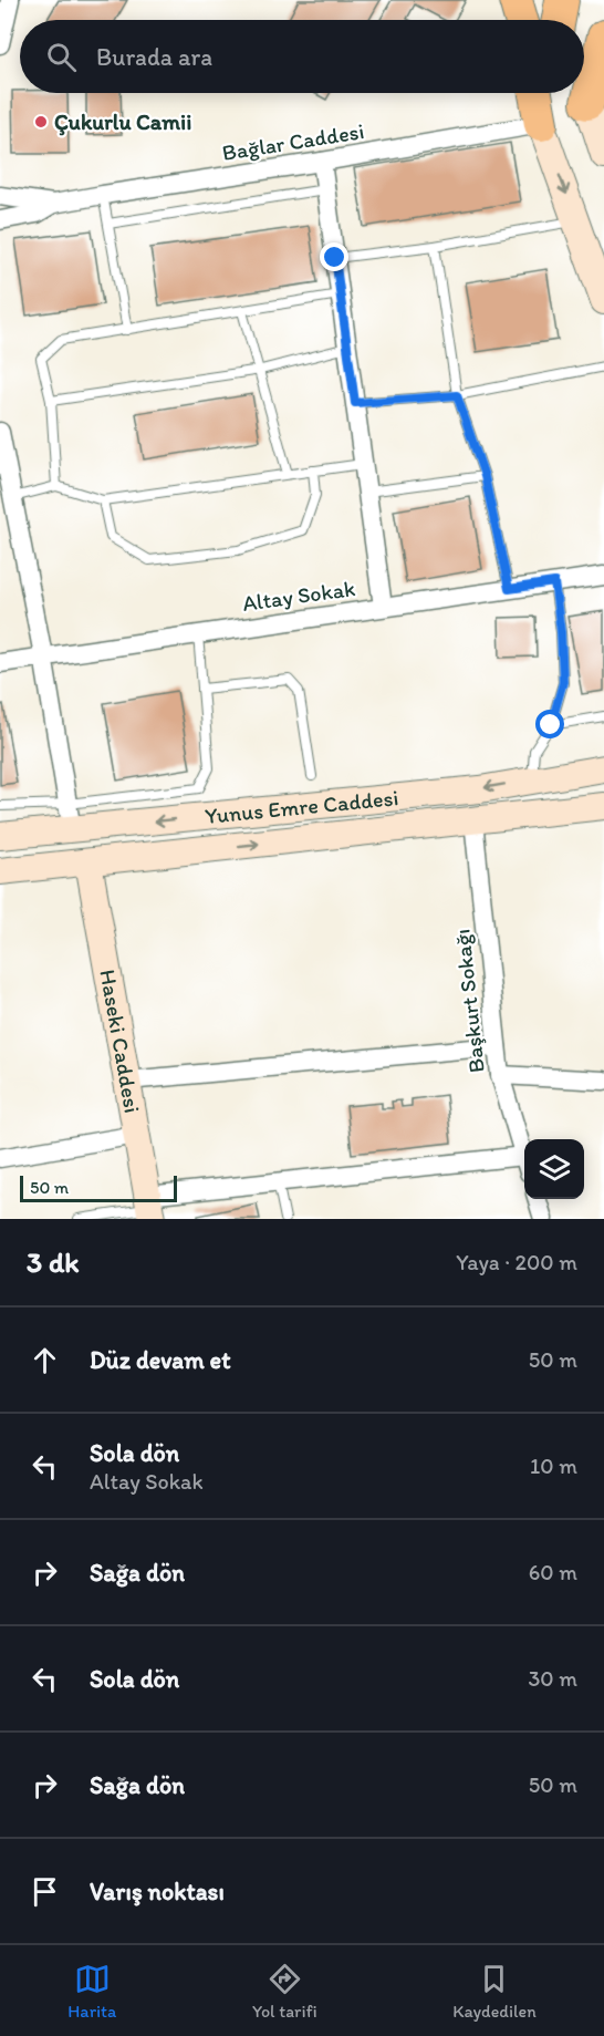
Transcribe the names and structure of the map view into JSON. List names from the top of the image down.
{
  "streets": {
    "street": [
      "Bağlar Caddesi",
      "Altay Sokak",
      "Yunus Emre Caddesi",
      "Başkurt Sokağı",
      "Haseki Caddesi"
    ]
  },
  "crossings": [
    ["Yunus Emre Caddesi", "Başkurt Sokağı"],
    ["Yunus Emre Caddesi", "Haseki Caddesi"]
  ],
  "places": ["Çukurlu Camii"],
  "scale_bar": "50 m",
  "page": {
    "search": "Burada ara",
    "scale": "50 m",
    "heading": ["3 dk", "Yaya · 200 m"],
    "list": [
      ["Düz devam et", "50 m"],
      ["Sola dön", "Altay Sokak", "10 m"],
      ["Sağa dön", "60 m"],
      ["Sola dön", "30 m"],
      ["Sağa dön", "50 m"],
      "Varış noktası"
    ],
    "nav": ["Harita", "Yol tarifi", "Kaydedilen"]
  }
}
